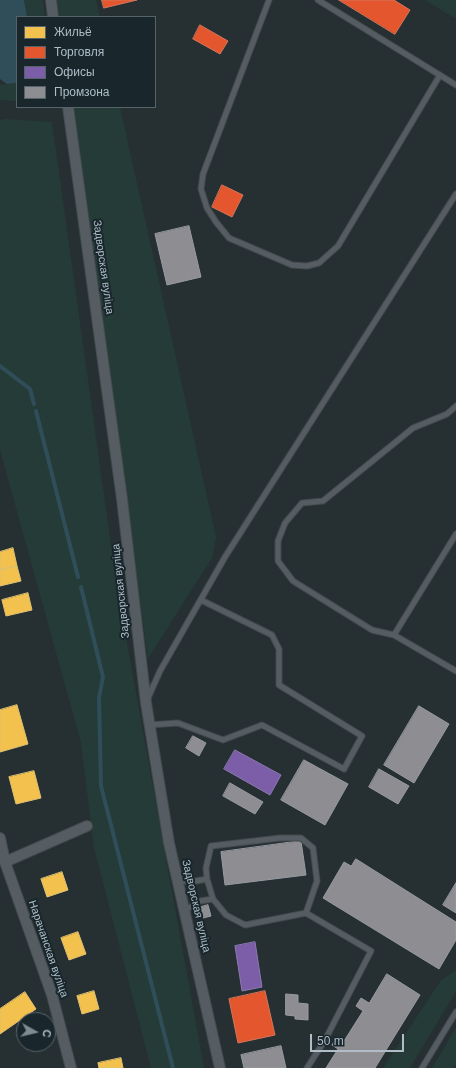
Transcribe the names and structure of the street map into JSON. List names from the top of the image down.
{
  "streets": {
    "street": ["Задворская вуліца", "Нарачанская вуліца"]
  },
  "legend": [
    "Жильё",
    "Торговля",
    "Офисы",
    "Промзона"
  ],
  "scale_bar": "50 m",
  "north": "right"
}
